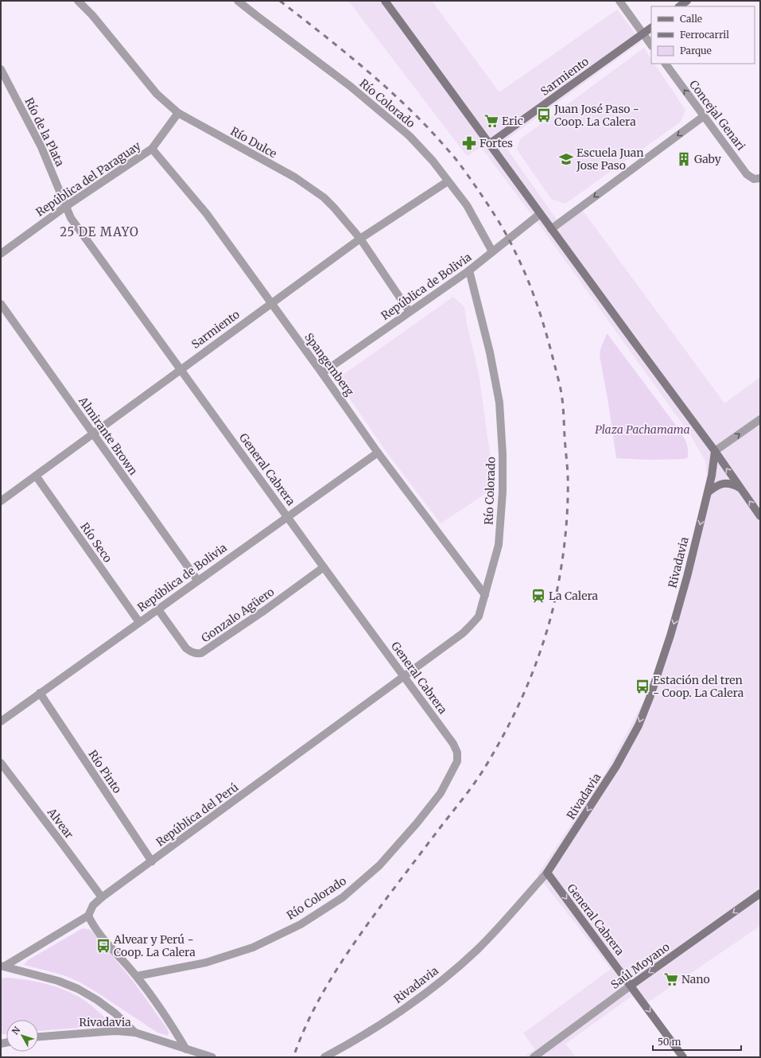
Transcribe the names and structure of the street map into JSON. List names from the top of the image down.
{
  "streets": {
    "street": [
      "Sarmiento",
      "Río Colorado",
      "Concejal Genari",
      "Río de la Plata",
      "Río Dulce",
      "República del Paraguay",
      "República de Bolivia",
      "Spangemberg",
      "Almirante Brown",
      "General Cabrera",
      "Río Seco",
      "Rivadavia",
      "Gonzalo Agüero",
      "Río Pinto",
      "República del Perú",
      "Alvear",
      "Saúl Moyano"
    ]
  },
  "crossings": [
    ["Sarmiento", "Río Colorado"],
    ["Sarmiento", "Río Dulce"],
    ["Sarmiento", "Spangemberg"],
    ["Sarmiento", "Almirante Brown"],
    ["Sarmiento", "General Cabrera"],
    ["Sarmiento", "Río Seco"],
    ["Río Colorado", "República de Bolivia"],
    ["Río Colorado", "Spangemberg"],
    ["Río Colorado", "General Cabrera"],
    ["Río Colorado", "República del Perú"],
    ["Río de la Plata", "República del Paraguay"],
    ["Río de la Plata", "General Cabrera"],
    ["Río Dulce", "República del Paraguay"],
    ["Río Dulce", "República de Bolivia"],
    ["República del Paraguay", "Spangemberg"],
    ["República del Paraguay", "General Cabrera"],
    ["República de Bolivia", "Spangemberg"],
    ["República de Bolivia", "Almirante Brown"],
    ["República de Bolivia", "General Cabrera"],
    ["República de Bolivia", "Río Seco"],
    ["República de Bolivia", "Gonzalo Agüero"],
    ["República de Bolivia", "Río Pinto"],
    ["General Cabrera", "Rivadavia"],
    ["General Cabrera", "Gonzalo Agüero"],
    ["General Cabrera", "República del Perú"],
    ["General Cabrera", "Saúl Moyano"],
    ["Río Pinto", "República del Perú"],
    ["República del Perú", "Alvear"]
  ],
  "one_way": ["Concejal Genari", "Rivadavia", "Saúl Moyano"],
  "districts": ["25 DE MAYO"],
  "parks": ["Plaza Pachamama"],
  "places": {
    "bus stop": ["Juan José Paso - Coop. La Calera", "Estación del tren - Coop. La Calera", "Alvear y Perú - Coop. La Calera"],
    "supermarket": ["Eric", "Nano"],
    "pharmacy": ["Fortes"],
    "school or university": ["Escuela Juan Jose Paso"],
    "building": ["Gaby"],
    "station": ["La Calera"]
  },
  "legend": ["Calle", "Ferrocarril", "Parque"],
  "scale_bar": "50 m",
  "north": "top left"
}
